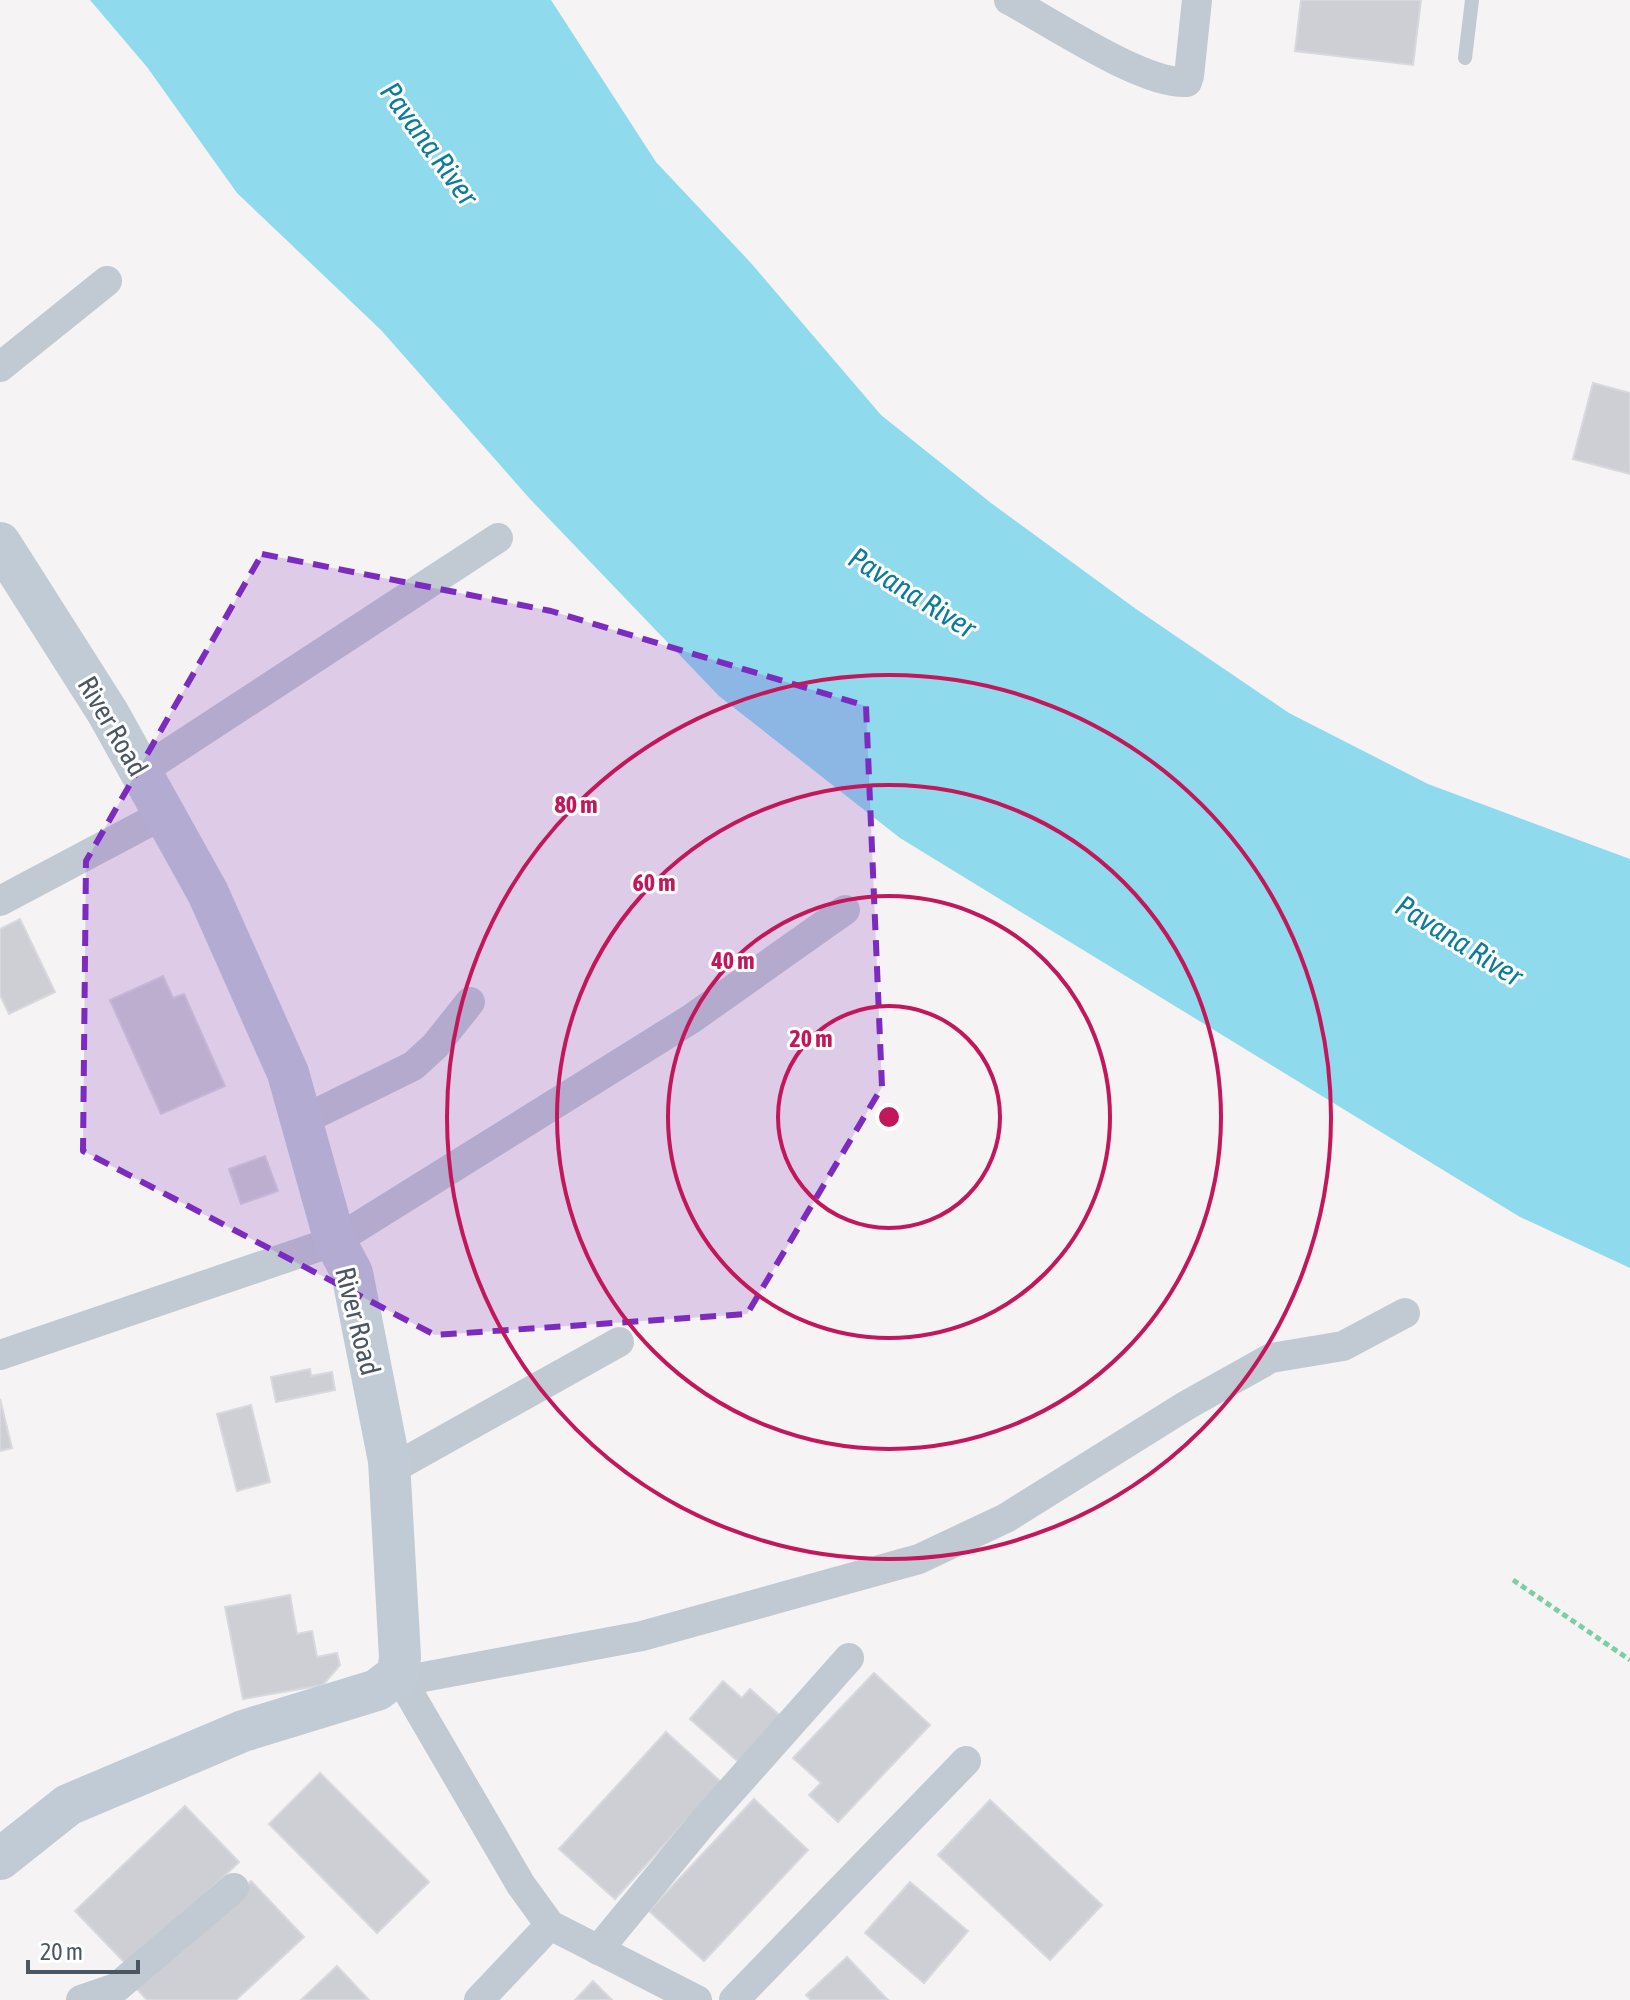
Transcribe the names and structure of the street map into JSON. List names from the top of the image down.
{
  "streets": {
    "street": ["River Road"]
  },
  "water": ["Pavana River"],
  "scale_bar": "20 m",
  "rings": [
    "80 m",
    "60 m",
    "40 m",
    "20 m"
  ]
}
